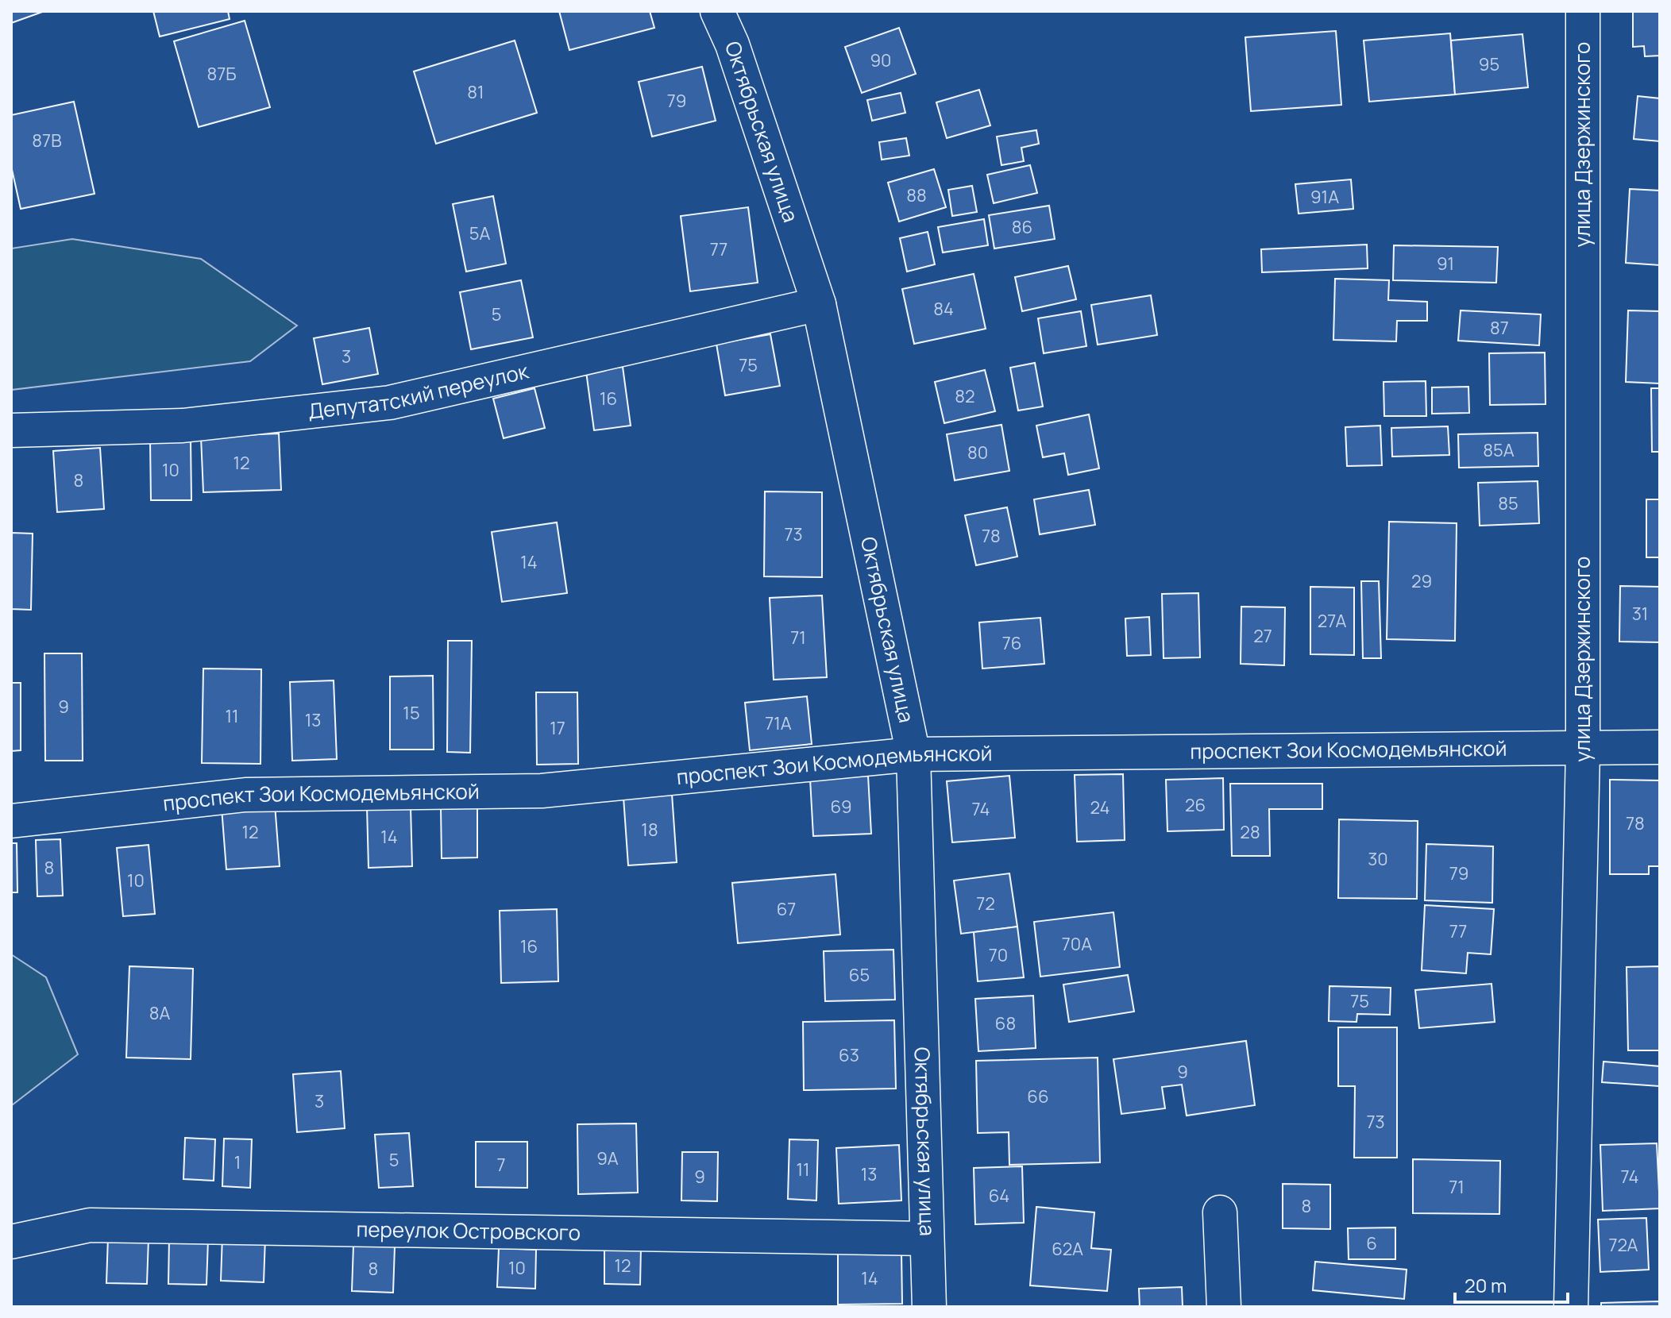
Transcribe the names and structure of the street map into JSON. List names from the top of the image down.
{
  "streets": {
    "street": [
      "Октябрьская улица",
      "улица Дзержинского",
      "Депутатский переулок",
      "проспект Зои Космодемьянской",
      "переулок Островского"
    ]
  },
  "crossings": [
    ["Октябрьская улица", "Депутатский переулок"],
    ["Октябрьская улица", "проспект Зои Космодемьянской"],
    ["Октябрьская улица", "переулок Островского"],
    ["улица Дзержинского", "проспект Зои Космодемьянской"]
  ],
  "house_numbers": [
    "90",
    "95",
    "87Б",
    "81",
    "79",
    "87В",
    "88",
    "91А",
    "86",
    "5А",
    "77",
    "91",
    "84",
    "5",
    "87",
    "3",
    "75",
    "82",
    "16",
    "85А",
    "80",
    "12",
    "10",
    "8",
    "85",
    "73",
    "78",
    "14",
    "29",
    "31",
    "27А",
    "27",
    "71",
    "76",
    "9",
    "15",
    "11",
    "13",
    "71А",
    "17",
    "26",
    "69",
    "24",
    "74",
    "78",
    "18",
    "12",
    "28",
    "14",
    "30",
    "8",
    "79",
    "10",
    "72",
    "67",
    "77",
    "70А",
    "16",
    "70",
    "65",
    "75",
    "8А",
    "68",
    "63",
    "9",
    "66",
    "3",
    "73",
    "9А",
    "5",
    "1",
    "7",
    "11",
    "13",
    "9",
    "74",
    "71",
    "64",
    "8",
    "6",
    "72А",
    "62А",
    "12",
    "10",
    "8",
    "14"
  ],
  "scale_bar": "20 m"
}
